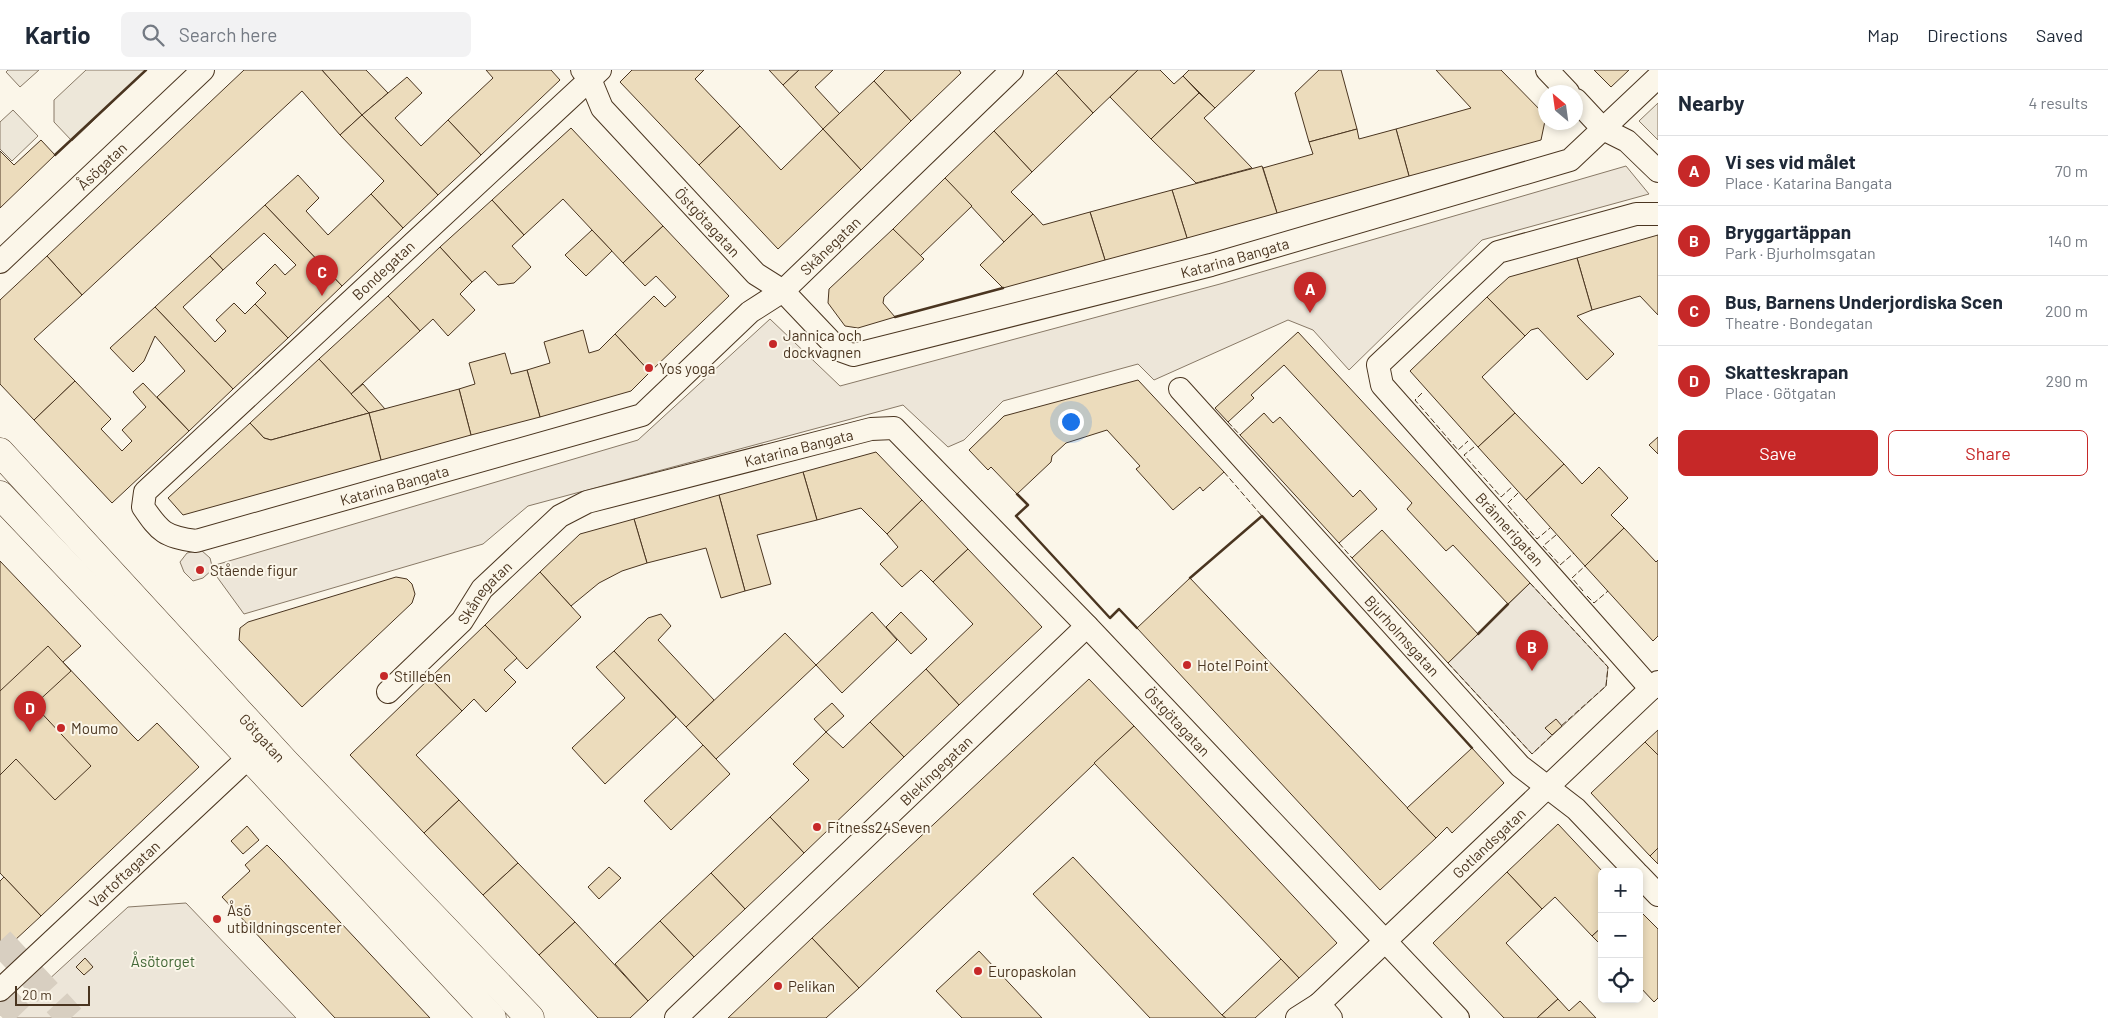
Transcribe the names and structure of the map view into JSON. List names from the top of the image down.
{
  "streets": {
    "street": [
      "Åsögatan",
      "Östgötagatan",
      "Skånegatan",
      "Katarina Bangata",
      "Bondegatan",
      "Brännerigatan",
      "Bjurholmsgatan",
      "Götgatan",
      "Blekingegatan",
      "Gotlandsgatan",
      "Vartoftagatan"
    ]
  },
  "crossings": [
    ["Östgötagatan", "Skånegatan"],
    ["Östgötagatan", "Katarina Bangata"],
    ["Östgötagatan", "Bondegatan"],
    ["Östgötagatan", "Blekingegatan"],
    ["Östgötagatan", "Gotlandsgatan"],
    ["Skånegatan", "Katarina Bangata"],
    ["Katarina Bangata", "Bondegatan"],
    ["Brännerigatan", "Gotlandsgatan"],
    ["Bjurholmsgatan", "Gotlandsgatan"],
    ["Götgatan", "Vartoftagatan"]
  ],
  "parks": ["Åsötorget"],
  "places": [
    "Jannica och dockvagnen",
    "Yos yoga",
    "Stående figur",
    "Hotel Point",
    "Stilleben",
    "Moumo",
    "Fitness24Seven",
    "Åsö utbildningscenter",
    "Europaskolan",
    "Pelikan"
  ],
  "scale_bar": "20 m",
  "north": "top left",
  "page": {
    "header": "Kartio",
    "search": "Search here",
    "nav": ["Map", "Directions", "Saved"],
    "heading": ["Nearby", "4 results"],
    "list": [
      {
        "mark": "A",
        "name": "Vi ses vid målet",
        "note": "Place · Katarina Bangata",
        "value": "70 m"
      },
      {
        "mark": "B",
        "name": "Bryggartäppan",
        "note": "Park · Bjurholmsgatan",
        "value": "140 m"
      },
      {
        "mark": "C",
        "name": "Bus, Barnens Underjordiska Scen",
        "note": "Theatre · Bondegatan",
        "value": "200 m"
      },
      {
        "mark": "D",
        "name": "Skatteskrapan",
        "note": "Place · Götgatan",
        "value": "290 m"
      }
    ],
    "pins": [
      "C",
      "A",
      "B",
      "D"
    ],
    "buttons": ["Save", "Share"],
    "map_buttons": ["+", "−"],
    "scale": "20 m"
  }
}
